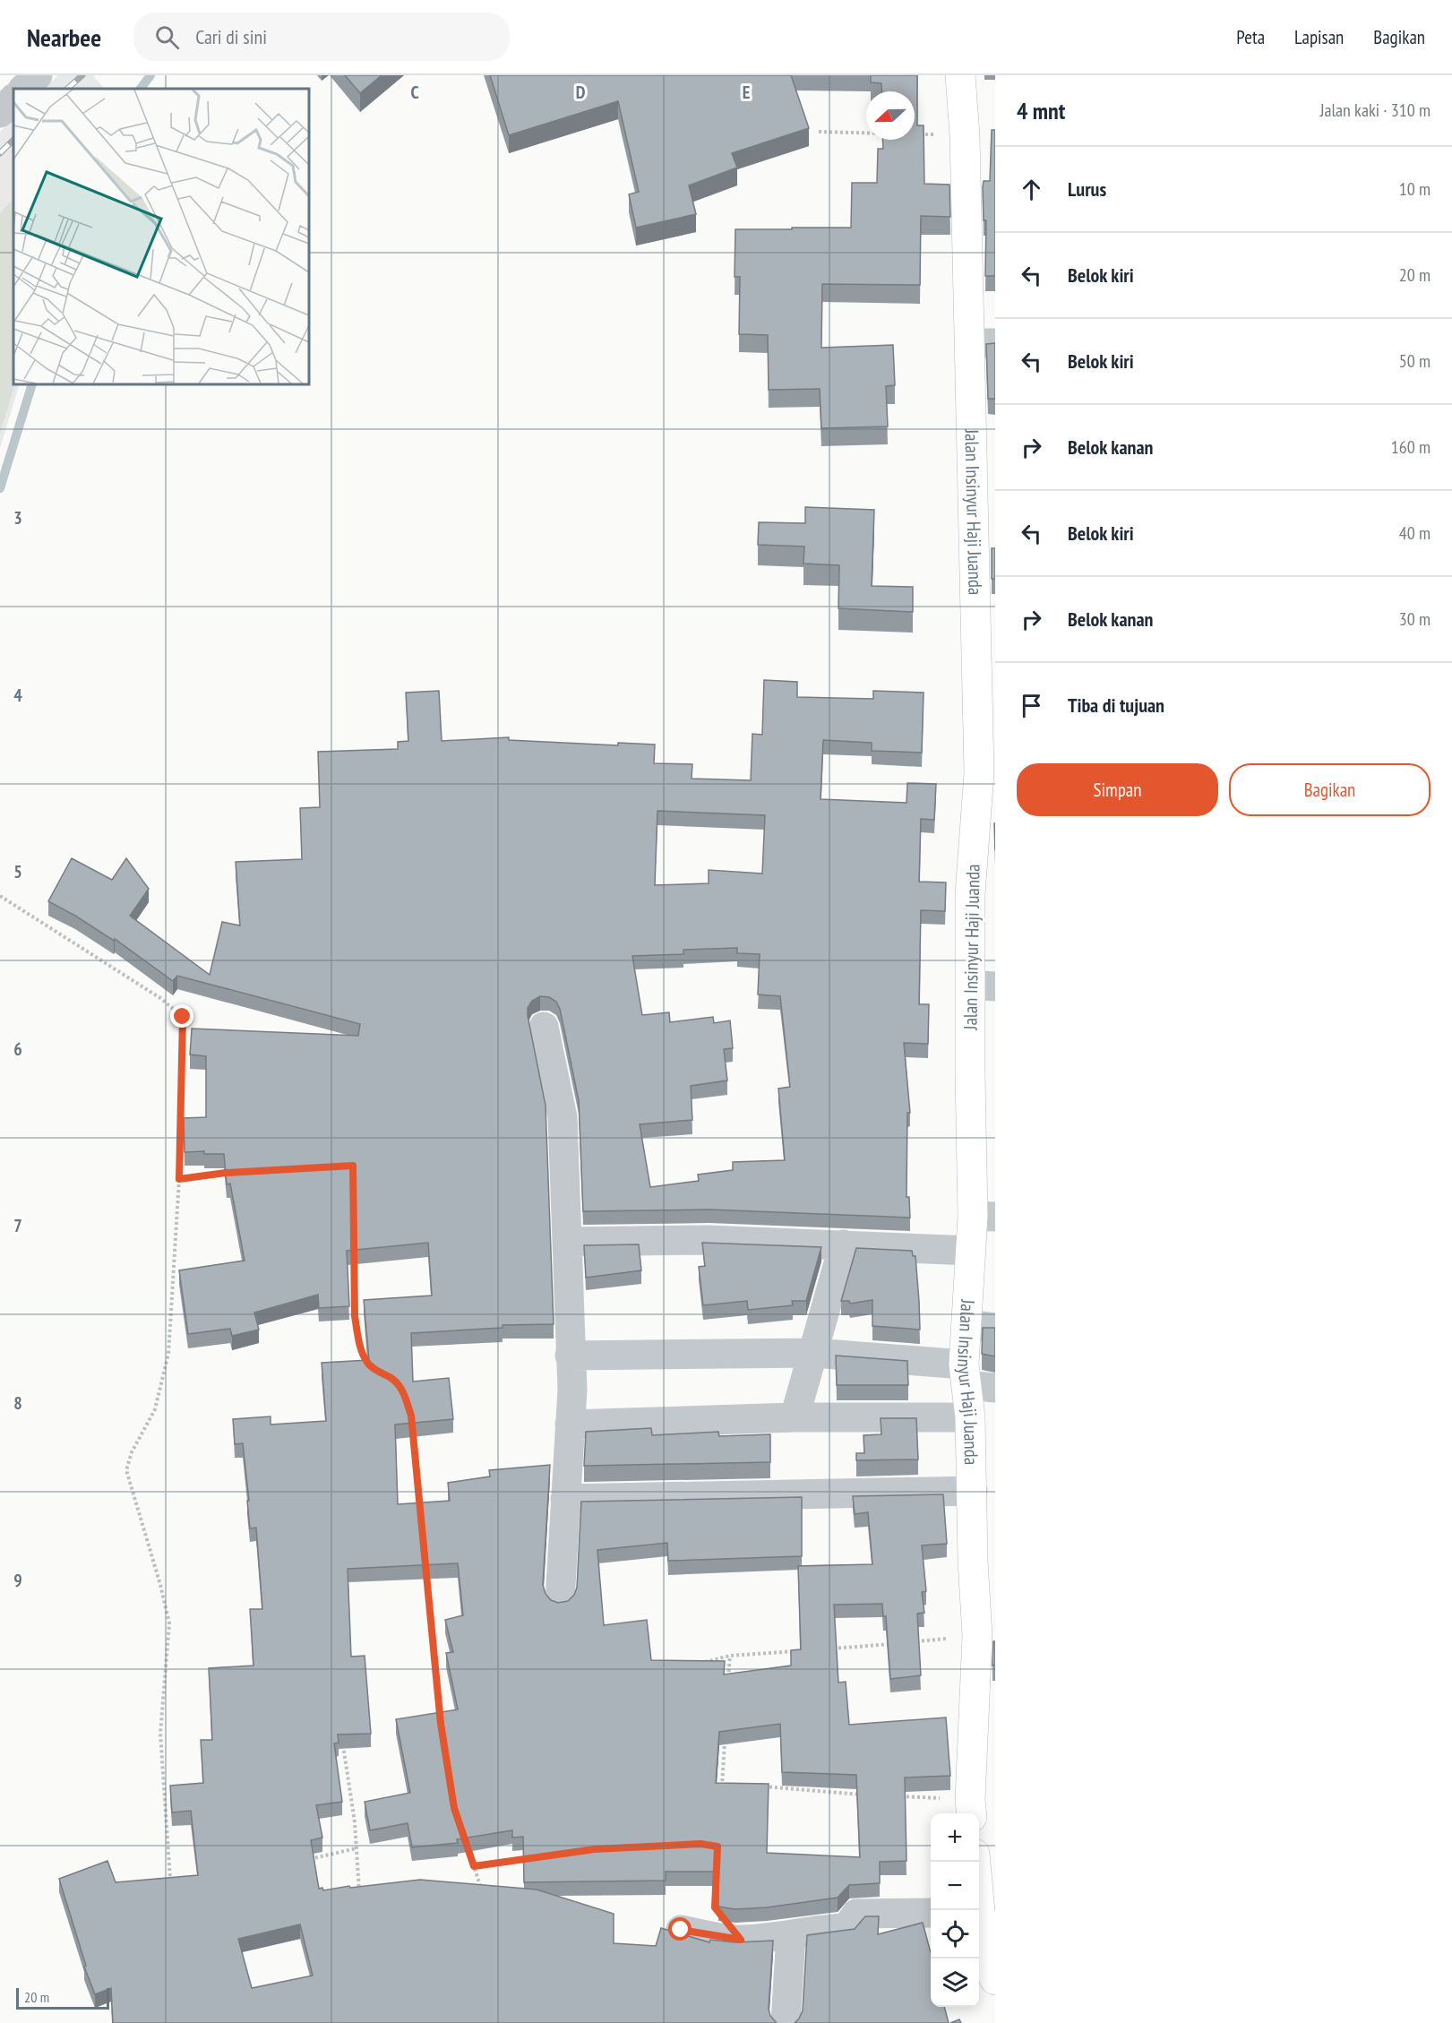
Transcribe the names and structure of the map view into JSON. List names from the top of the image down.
{
  "streets": {
    "main road": ["Jalan Insinyur Haji Juanda"]
  },
  "scale_bar": "20 m",
  "north": "left",
  "page": {
    "header": "Nearbee",
    "search": "Cari di sini",
    "nav": ["Peta", "Lapisan", "Bagikan"],
    "heading": ["4 mnt", "Jalan kaki · 310 m"],
    "list": [
      ["Lurus", "10 m"],
      ["Belok kiri", "20 m"],
      ["Belok kiri", "50 m"],
      ["Belok kanan", "160 m"],
      ["Belok kiri", "40 m"],
      ["Belok kanan", "30 m"],
      "Tiba di tujuan"
    ],
    "buttons": ["Simpan", "Bagikan"],
    "map_buttons": ["+", "−"],
    "scale": "20 m"
  },
  "grid": {
    "columns": ["C", "D", "E"],
    "rows": [
      "3",
      "4",
      "5",
      "6",
      "7",
      "8",
      "9"
    ]
  }
}
